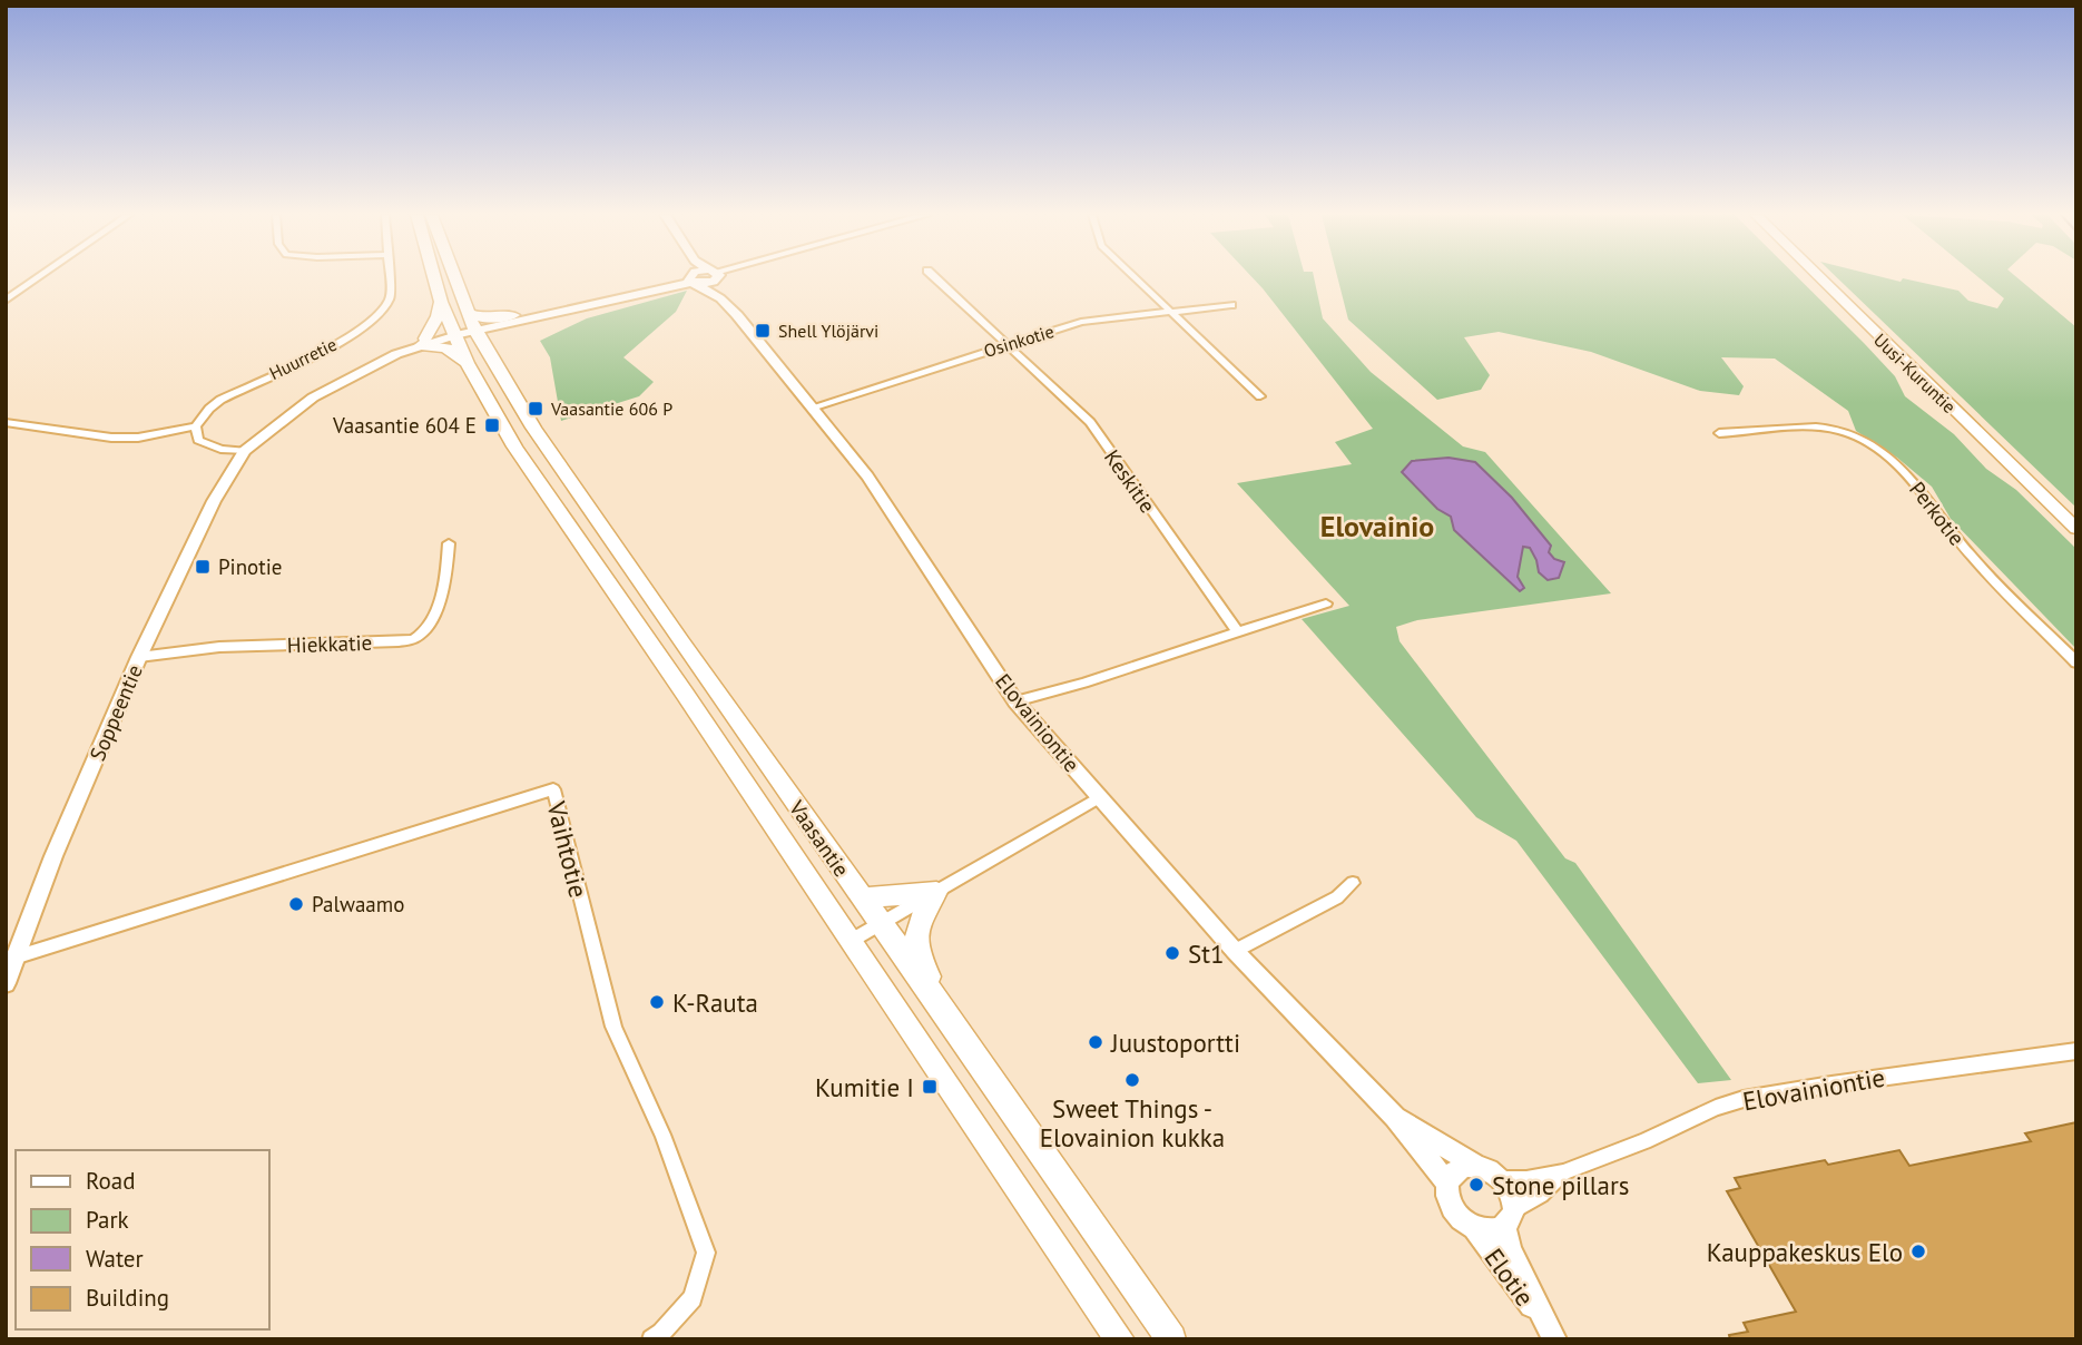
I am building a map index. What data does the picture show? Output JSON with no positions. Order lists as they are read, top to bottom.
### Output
{
  "streets": {
    "highway": ["Vaasantie"],
    "main road": [
      "Uusi-Kuruntie",
      "Soppeentie",
      "Elovainiontie",
      "Elotie"
    ],
    "street": [
      "Osinkotie",
      "Huurretie",
      "Keskitie",
      "Perkotie",
      "Hiekkatie",
      "Vaihtotie"
    ]
  },
  "crossings": [
    ["Osinkotie", "Keskitie"],
    ["Osinkotie", "Elovainiontie"],
    ["Hiekkatie", "Soppeentie"],
    ["Soppeentie", "Vaasantie"],
    ["Soppeentie", "Vaihtotie"],
    ["Elovainiontie", "Elotie"]
  ],
  "districts": ["Elovainio"],
  "places": {
    "transit": [
      "Shell Ylöjärvi",
      "Vaasantie 606 P",
      "Vaasantie 604 E",
      "Pinotie",
      "Kumitie I"
    ],
    "other": [
      "Palwaamo",
      "St1",
      "K-Rauta",
      "Juustoportti",
      "Sweet Things - Elovainion kukka",
      "Stone pillars",
      "Kauppakeskus Elo"
    ]
  },
  "legend": [
    "Road",
    "Park",
    "Water",
    "Building"
  ]
}
